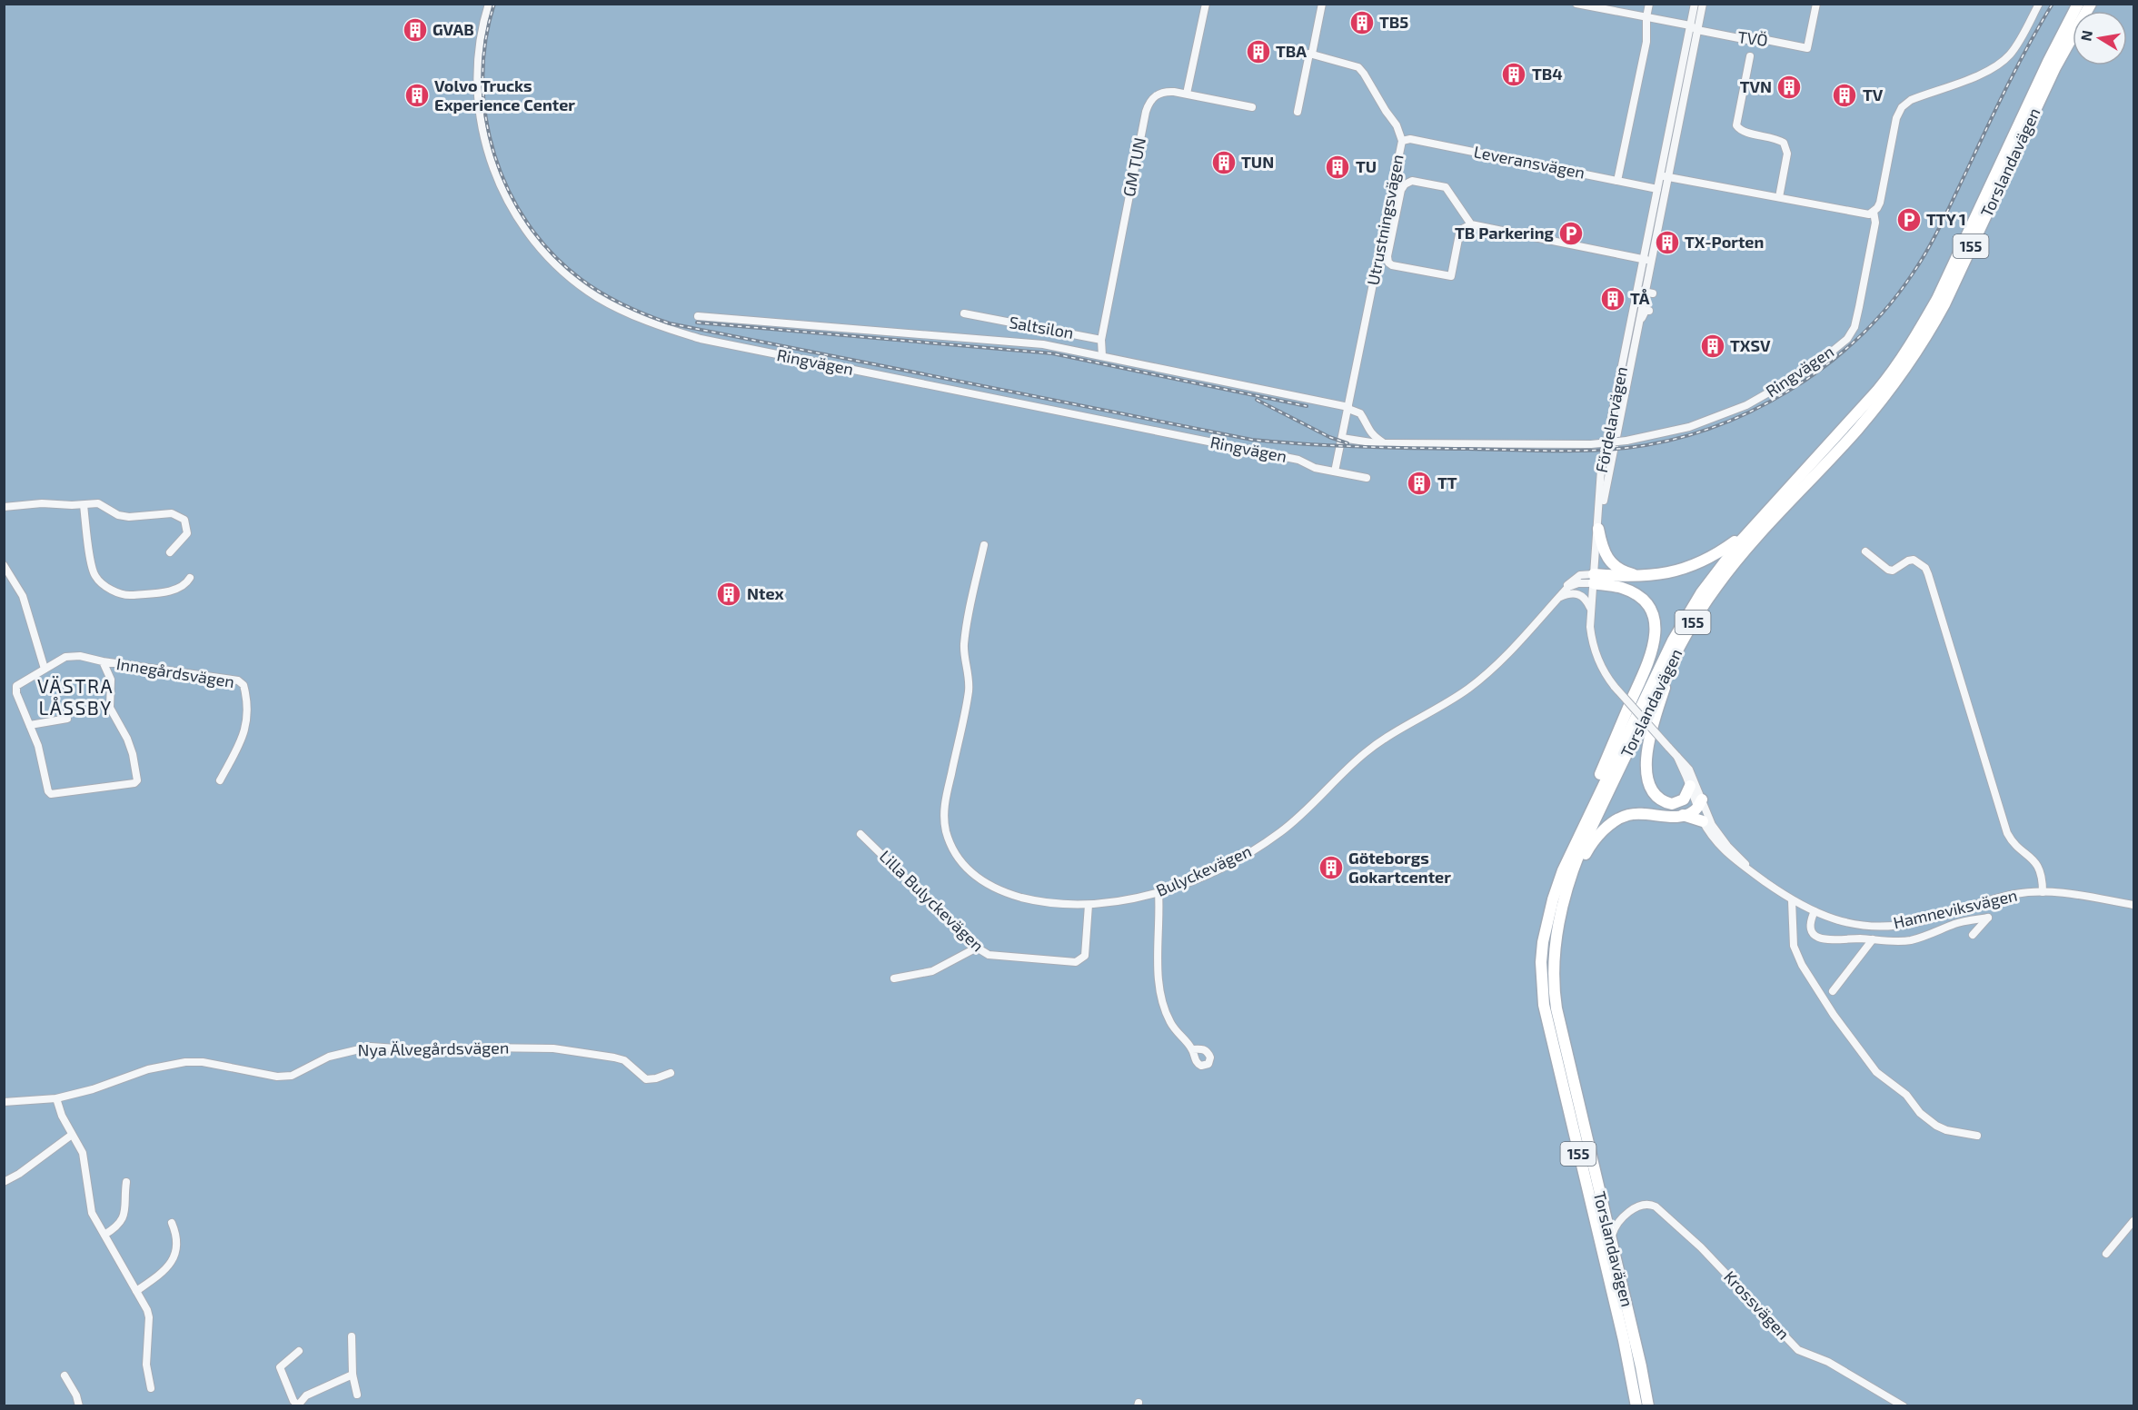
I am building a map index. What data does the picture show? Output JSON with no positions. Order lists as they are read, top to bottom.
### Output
{
  "streets": {
    "main road": ["Torslandavägen", "155"],
    "street": [
      "TVÖ",
      "Leveransvägen",
      "GM TUN",
      "Utrustningsvägen",
      "Saltsilon",
      "Ringvägen",
      "Fördelarvägen",
      "Innegårdsvägen",
      "Bulyckevägen",
      "Lilla Bulyckevägen",
      "Hamneviksvägen",
      "Nya Älvegårdsvägen",
      "Krossvägen"
    ]
  },
  "crossings": [
    ["Leveransvägen", "Utrustningsvägen"],
    ["Torslandavägen", "Krossvägen"],
    ["GM TUN", "Saltsilon"],
    ["Fördelarvägen", "Bulyckevägen"],
    ["Fördelarvägen", "Hamneviksvägen"],
    ["Bulyckevägen", "Lilla Bulyckevägen"],
    ["Bulyckevägen", "Hamneviksvägen"]
  ],
  "districts": ["VÄSTRA LÅSSBY"],
  "places": {
    "building": [
      "TB5",
      "GVAB",
      "TBA",
      "TB4",
      "TVN",
      "Volvo Trucks Experience Center",
      "TV",
      "TUN",
      "TU",
      "TX-Porten",
      "TÅ",
      "TXSV",
      "TT",
      "Ntex",
      "Göteborgs Gokartcenter"
    ],
    "parking": ["TTY 1", "TB Parkering"]
  },
  "north": "left"
}
